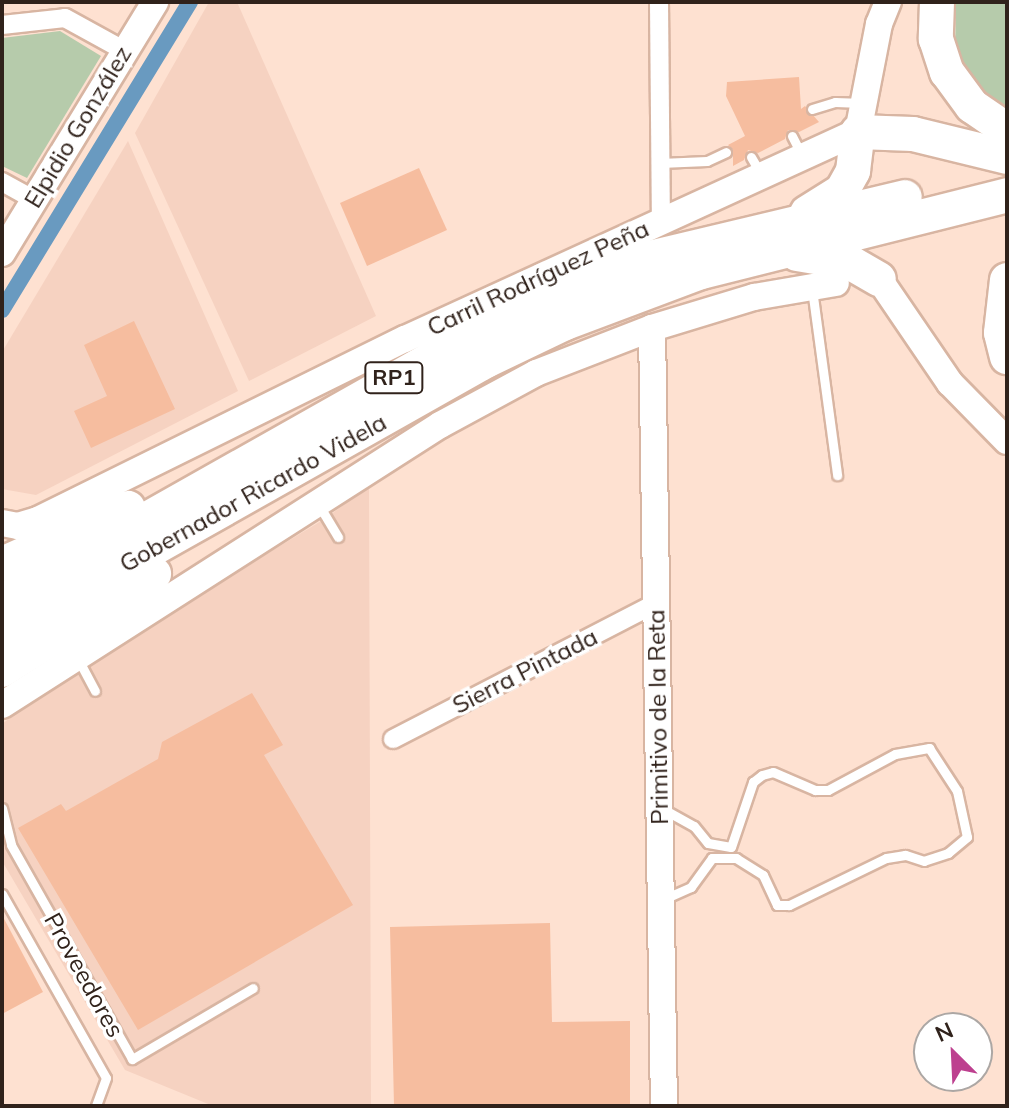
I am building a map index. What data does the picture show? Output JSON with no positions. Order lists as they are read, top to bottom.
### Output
{
  "streets": {
    "highway": ["RP1", "Gobernador Ricardo Videla"],
    "street": [
      "Elpidio González",
      "Carril Rodríguez Peña",
      "Sierra Pintada",
      "Primitivo de la Reta"
    ],
    "lane": ["Proveedores"]
  },
  "crossings": [
    ["Sierra Pintada", "Primitivo de la Reta"]
  ],
  "north": "top left"
}
